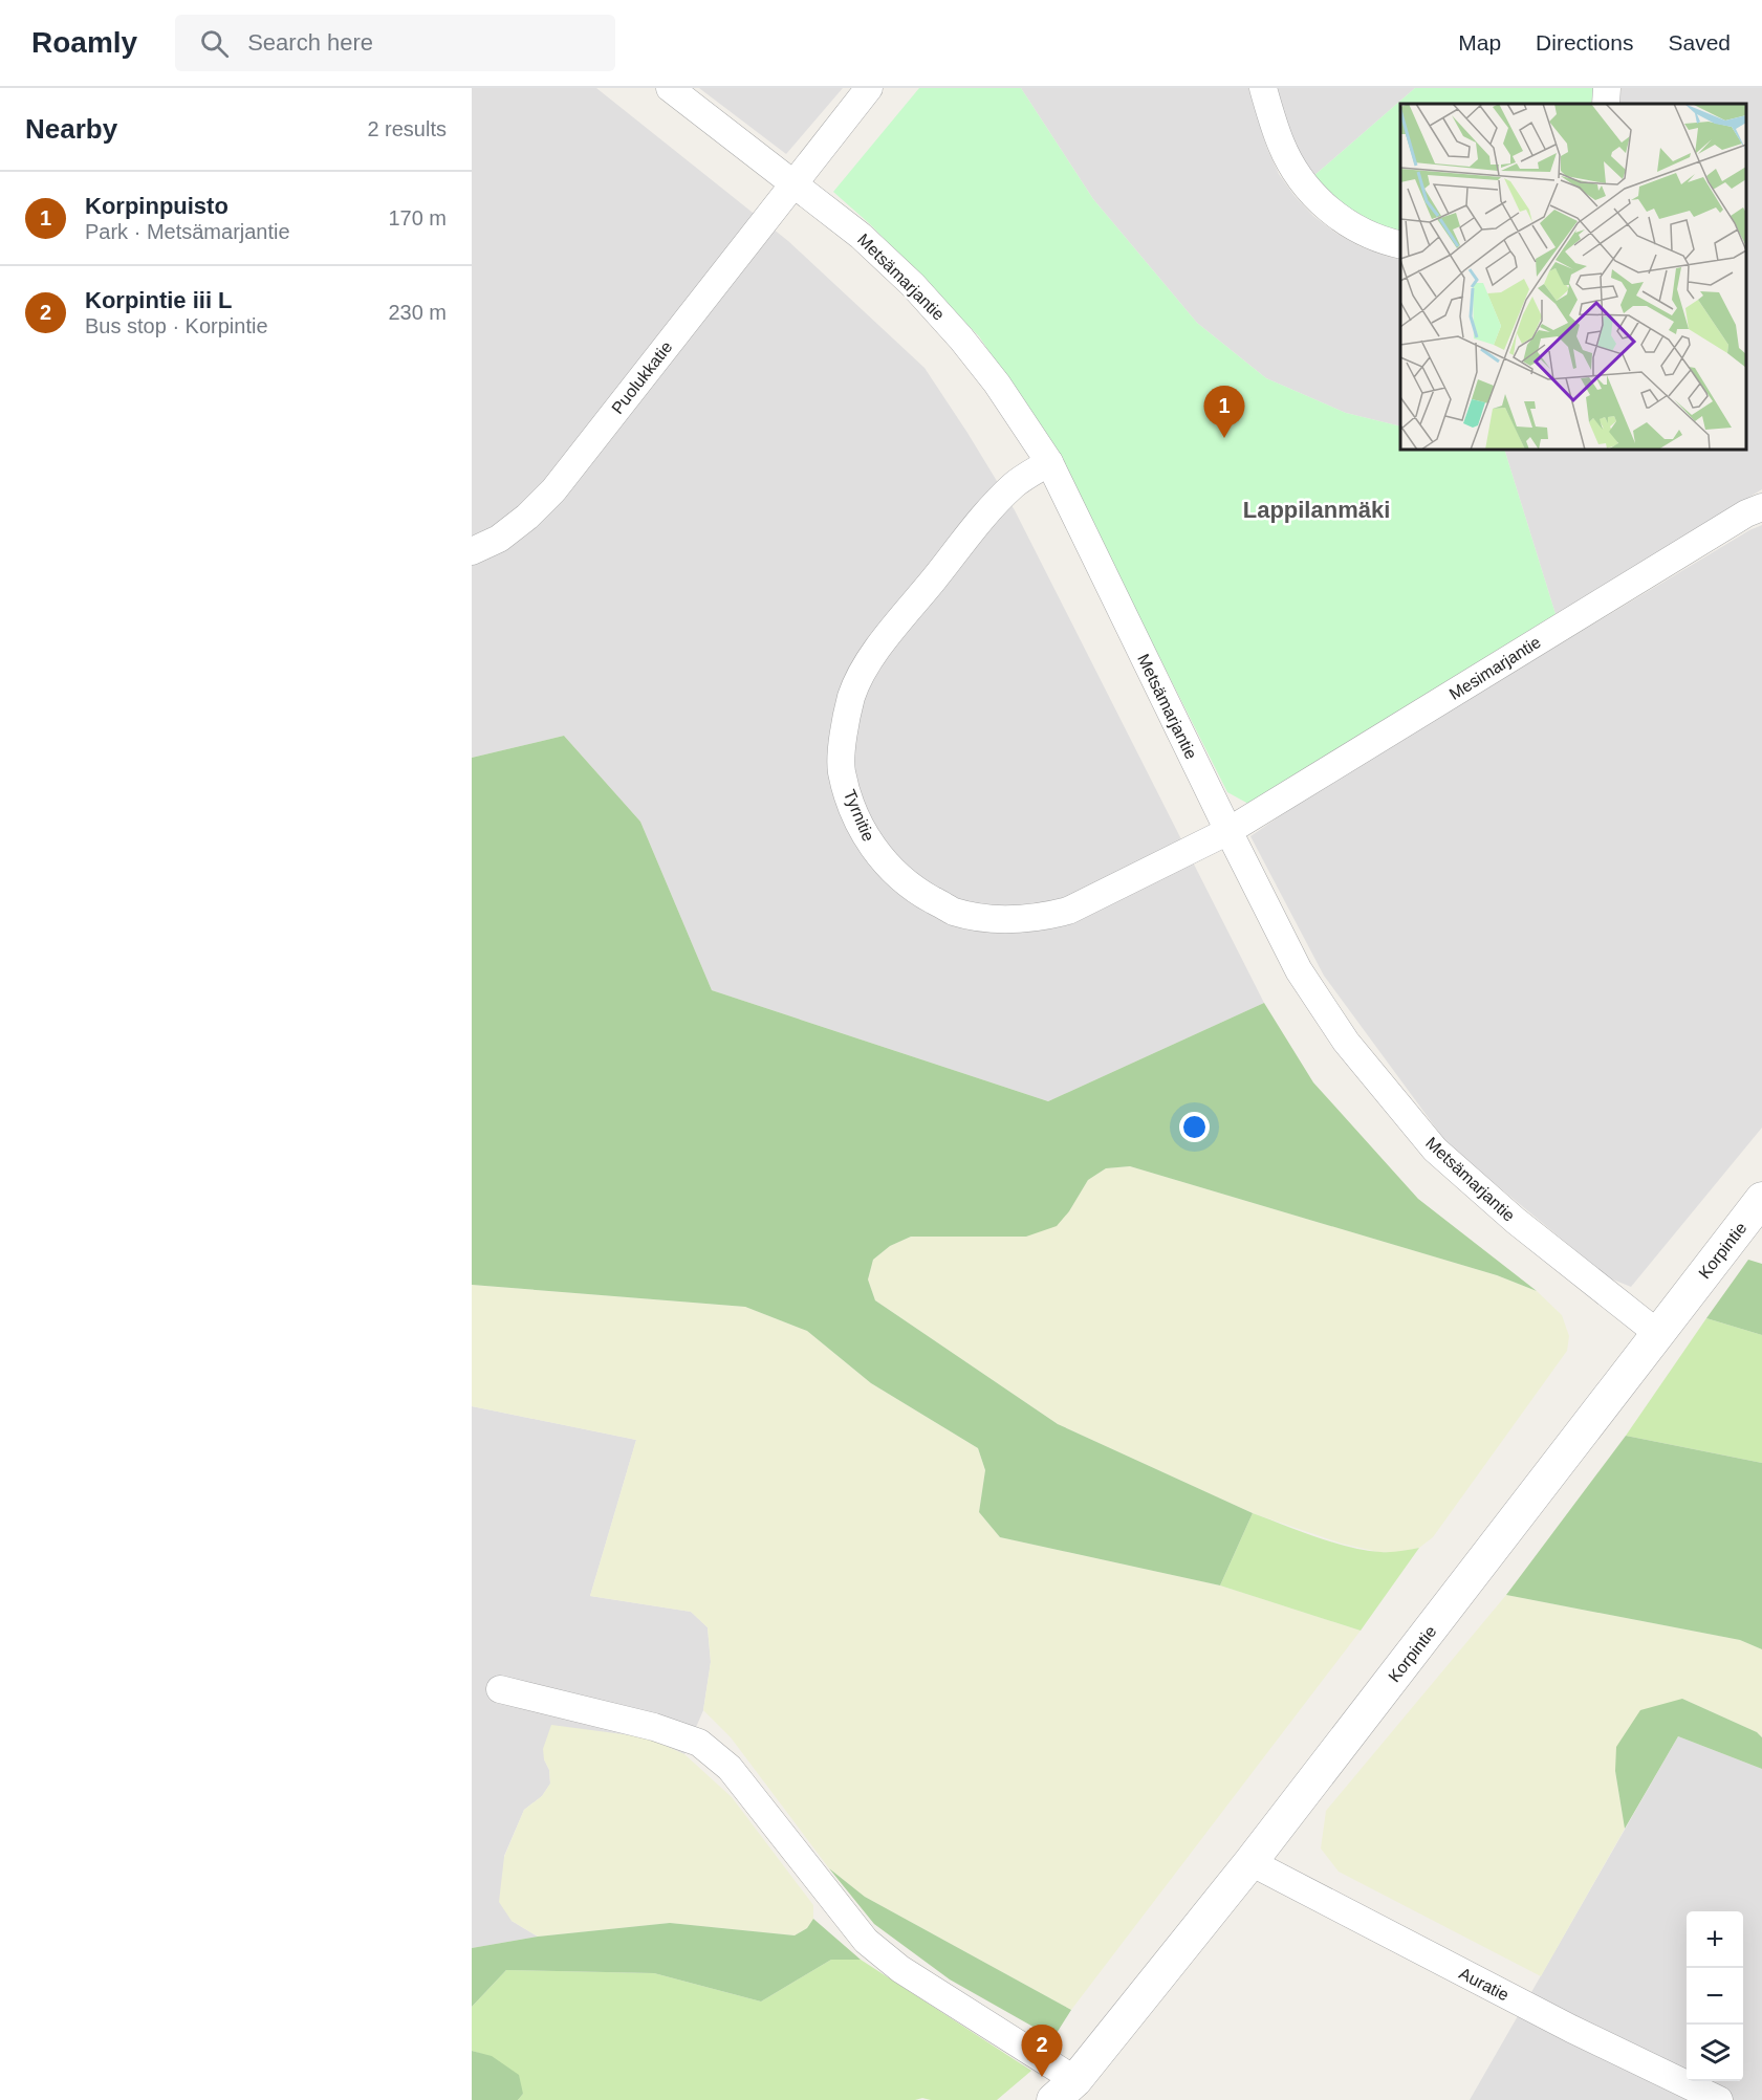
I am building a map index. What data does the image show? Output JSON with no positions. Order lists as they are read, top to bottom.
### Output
{
  "streets": {
    "street": [
      "Metsämarjantie",
      "Puolukkatie",
      "Mesimarjantie",
      "Tyrnitie",
      "Korpintie",
      "Auratie"
    ]
  },
  "crossings": [
    ["Metsämarjantie", "Puolukkatie"],
    ["Metsämarjantie", "Mesimarjantie"],
    ["Metsämarjantie", "Tyrnitie"],
    ["Metsämarjantie", "Korpintie"],
    ["Mesimarjantie", "Tyrnitie"],
    ["Korpintie", "Auratie"]
  ],
  "districts": ["Lappilanmäki"],
  "page": {
    "header": "Roamly",
    "search": "Search here",
    "nav": ["Map", "Directions", "Saved"],
    "heading": ["Nearby", "2 results"],
    "list": [
      {
        "mark": "1",
        "name": "Korpinpuisto",
        "note": "Park · Metsämarjantie",
        "value": "170 m"
      },
      {
        "mark": "2",
        "name": "Korpintie iii L",
        "note": "Bus stop · Korpintie",
        "value": "230 m"
      }
    ],
    "pins": ["1", "2"],
    "map_buttons": ["+", "−"]
  }
}
